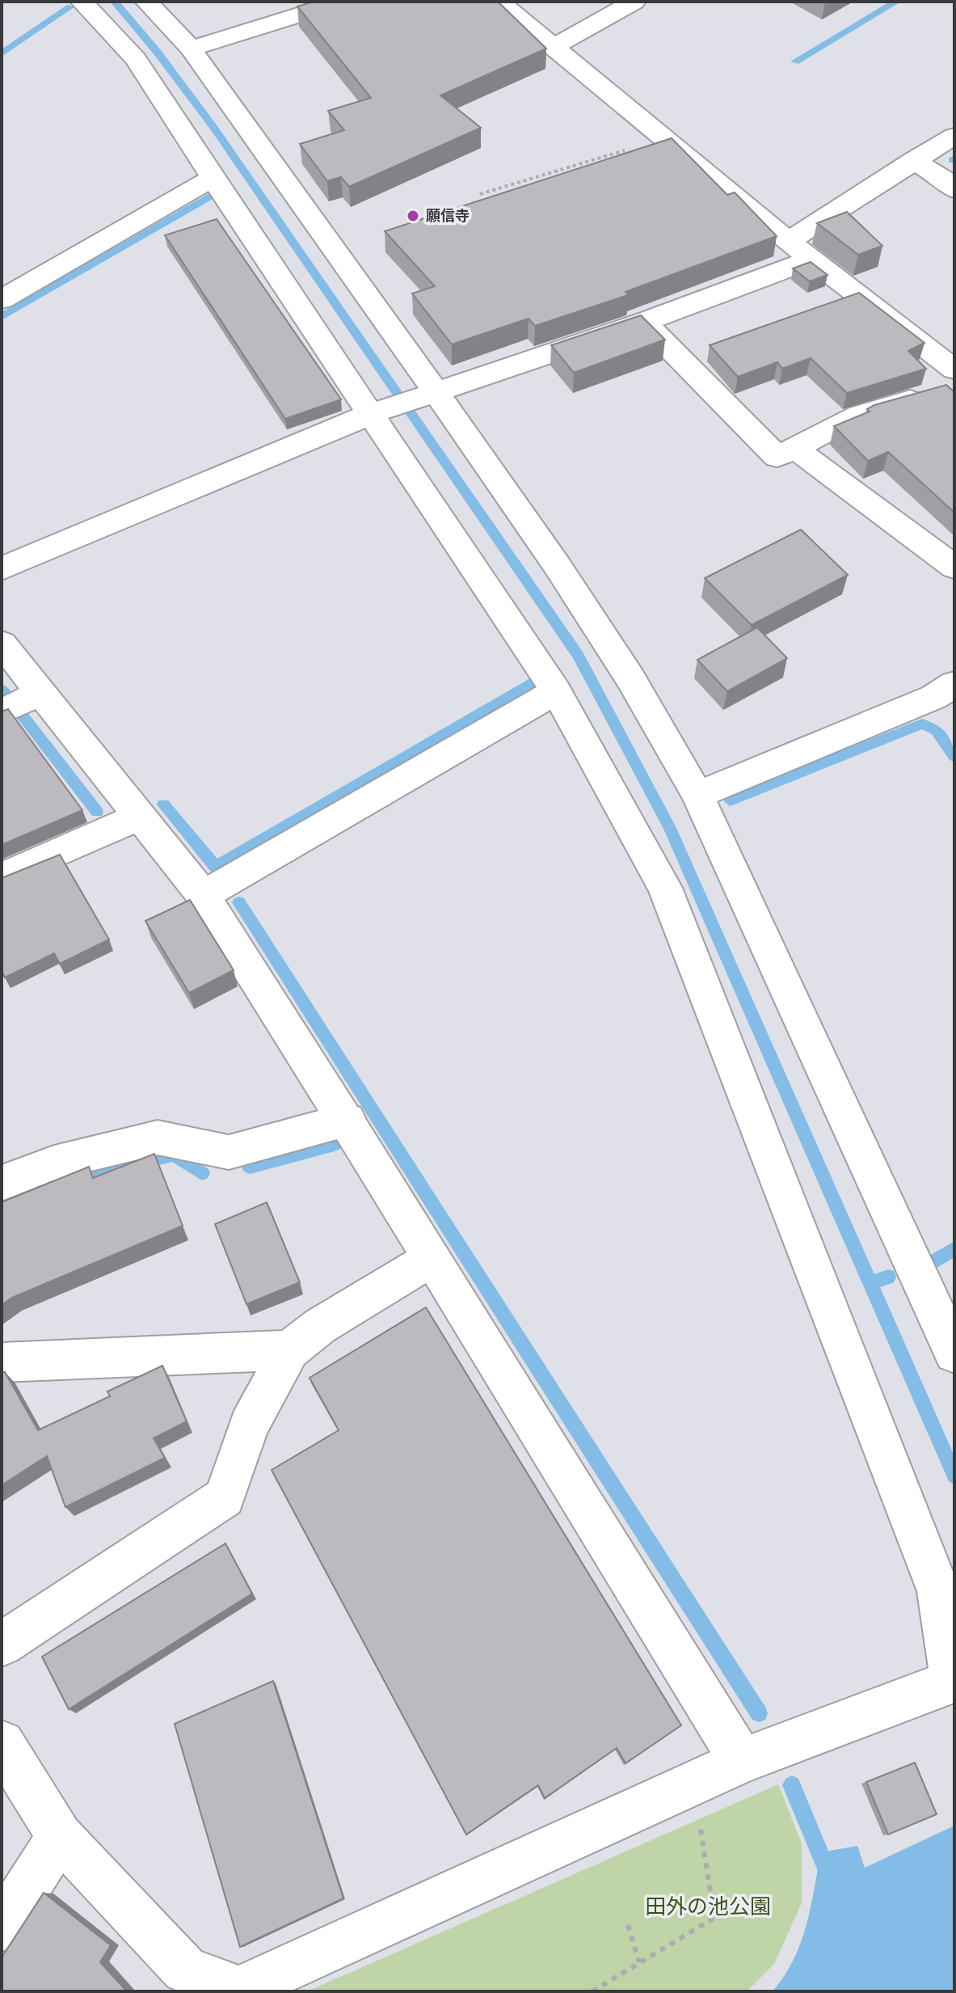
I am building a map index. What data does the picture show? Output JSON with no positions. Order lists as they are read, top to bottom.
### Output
{
  "parks": ["田外の池公園"],
  "places": ["願信寺"]
}
